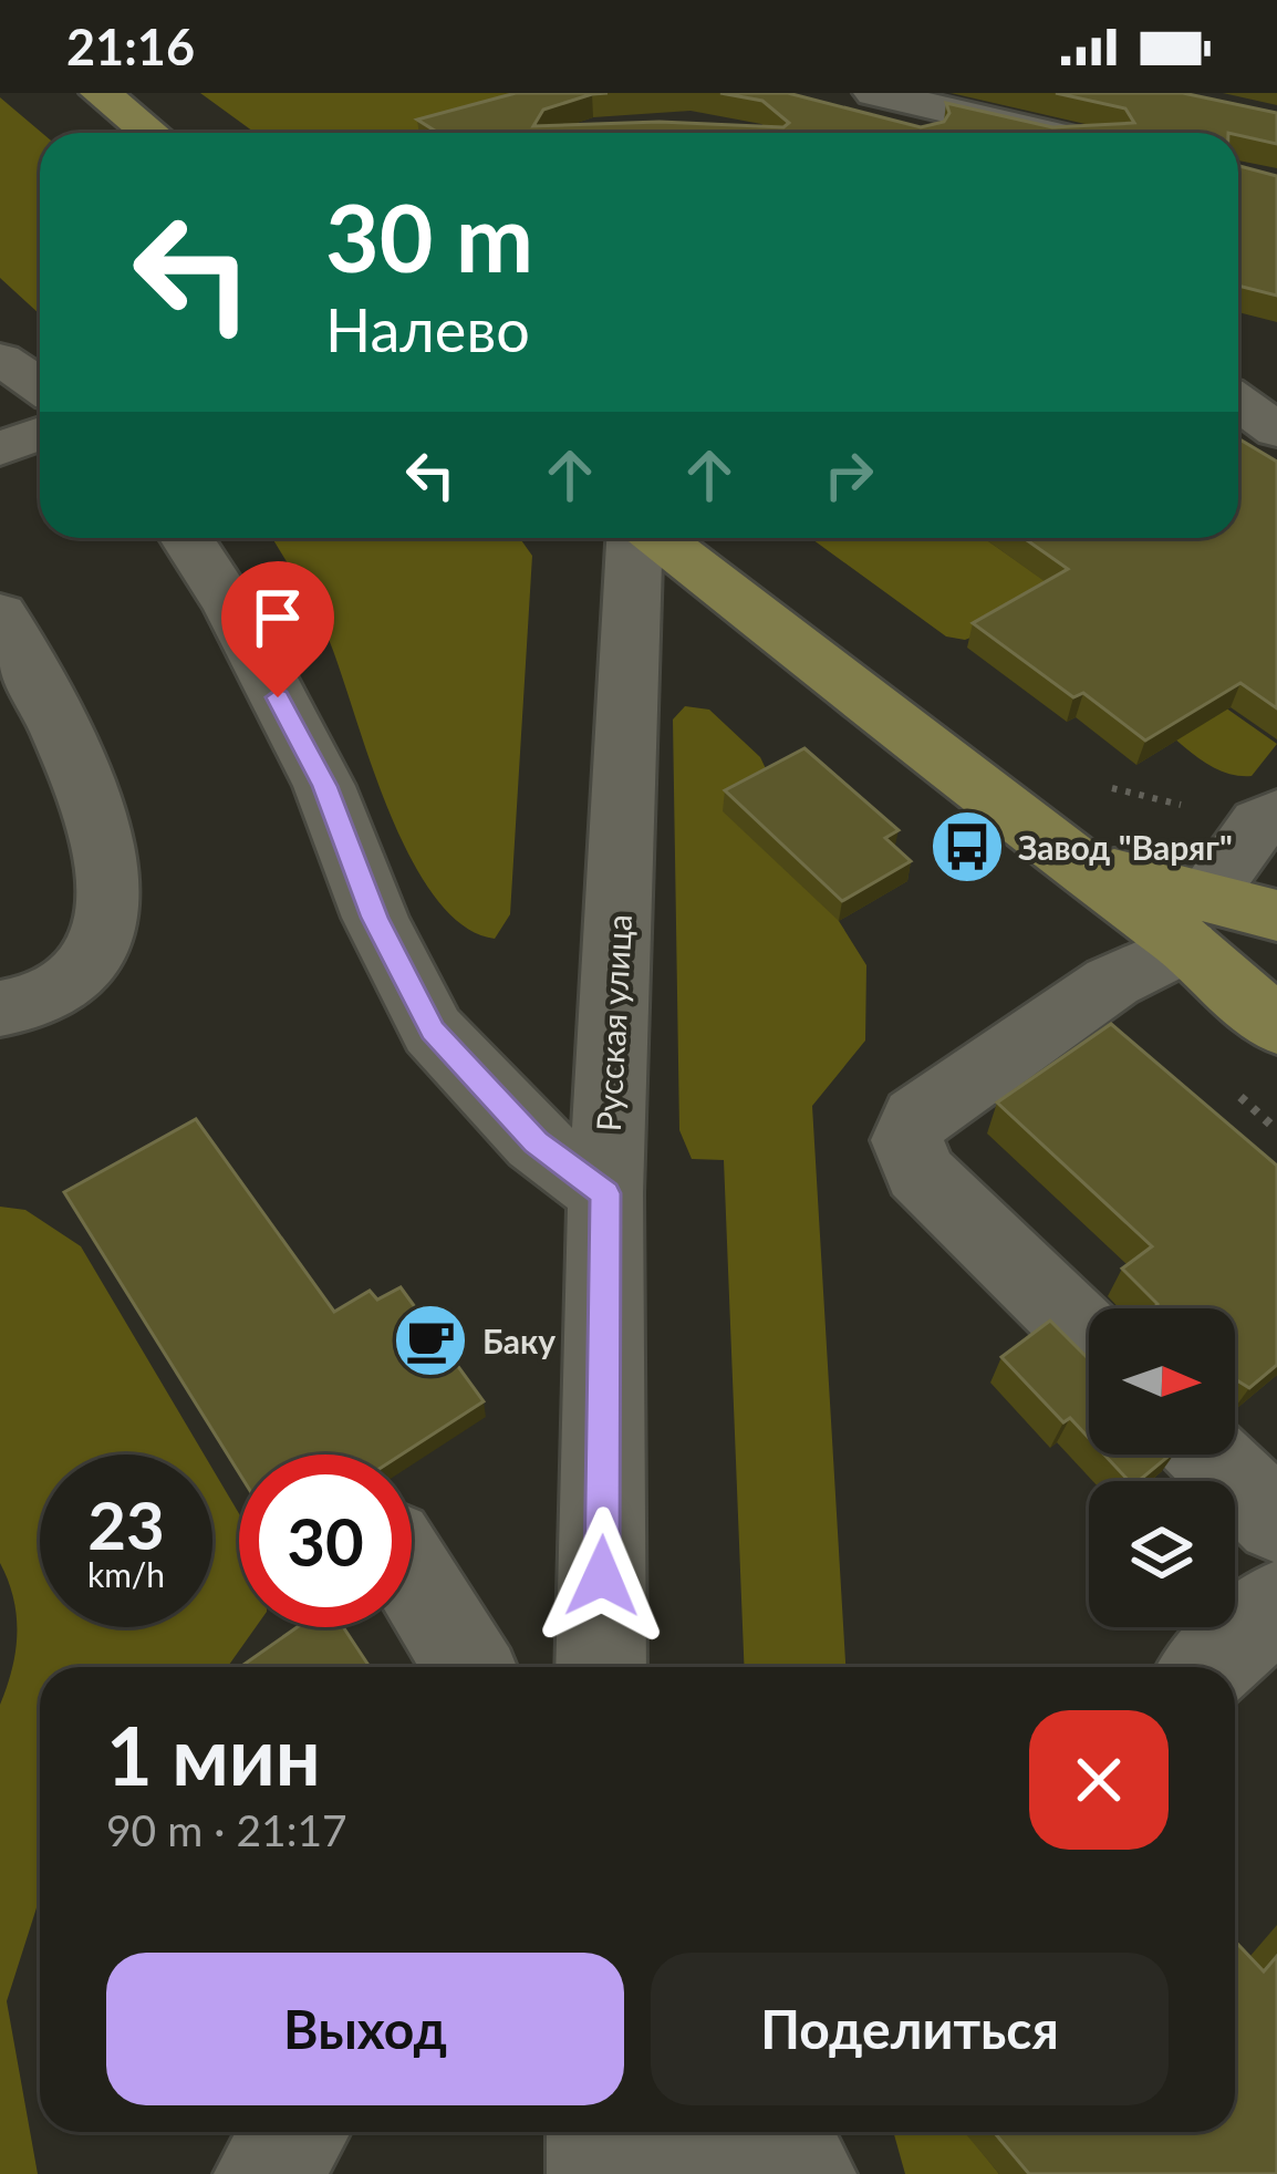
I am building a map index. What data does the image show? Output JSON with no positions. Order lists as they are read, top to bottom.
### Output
{
  "streets": {
    "main road": ["Русская улица"]
  },
  "places": {
    "bus stop": ["Завод \"Варяг\""],
    "cafe": ["Баку"]
  },
  "north": "right",
  "page": {
    "status": "21:16",
    "turn": ["30 m", "Налево"],
    "speed": "23 km/h",
    "limit": "30",
    "heading": ["1 мин", "90 m · 21:17"],
    "buttons": ["Выход", "Поделиться"]
  }
}
